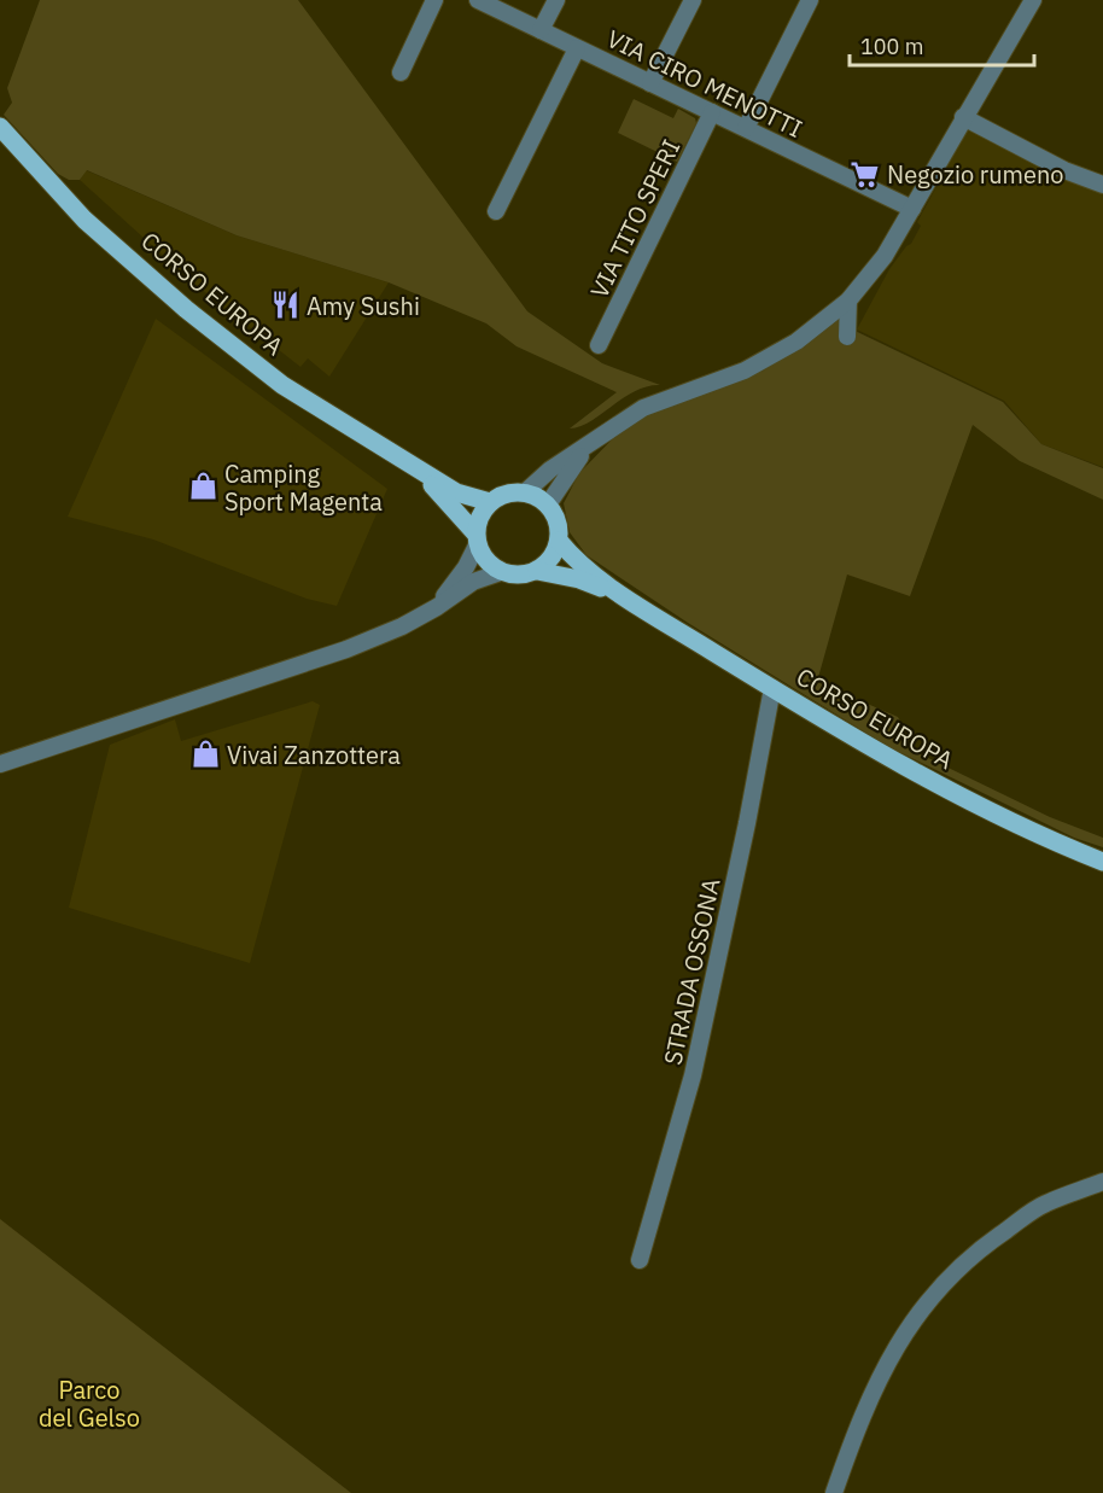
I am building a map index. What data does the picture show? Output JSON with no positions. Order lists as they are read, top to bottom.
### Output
{
  "streets": {
    "main road": ["CORSO EUROPA"],
    "street": ["VIA CIRO MENOTTI", "VIA TITO SPERI", "STRADA OSSONA"]
  },
  "crossings": [
    ["VIA CIRO MENOTTI", "VIA TITO SPERI"],
    ["CORSO EUROPA", "STRADA OSSONA"]
  ],
  "parks": ["Parco del Gelso"],
  "places": {
    "supermarket": ["Negozio rumeno"],
    "restaurant": ["Amy Sushi"],
    "shop": ["Camping Sport Magenta", "Vivai Zanzottera"]
  },
  "scale_bar": "100 m"
}
